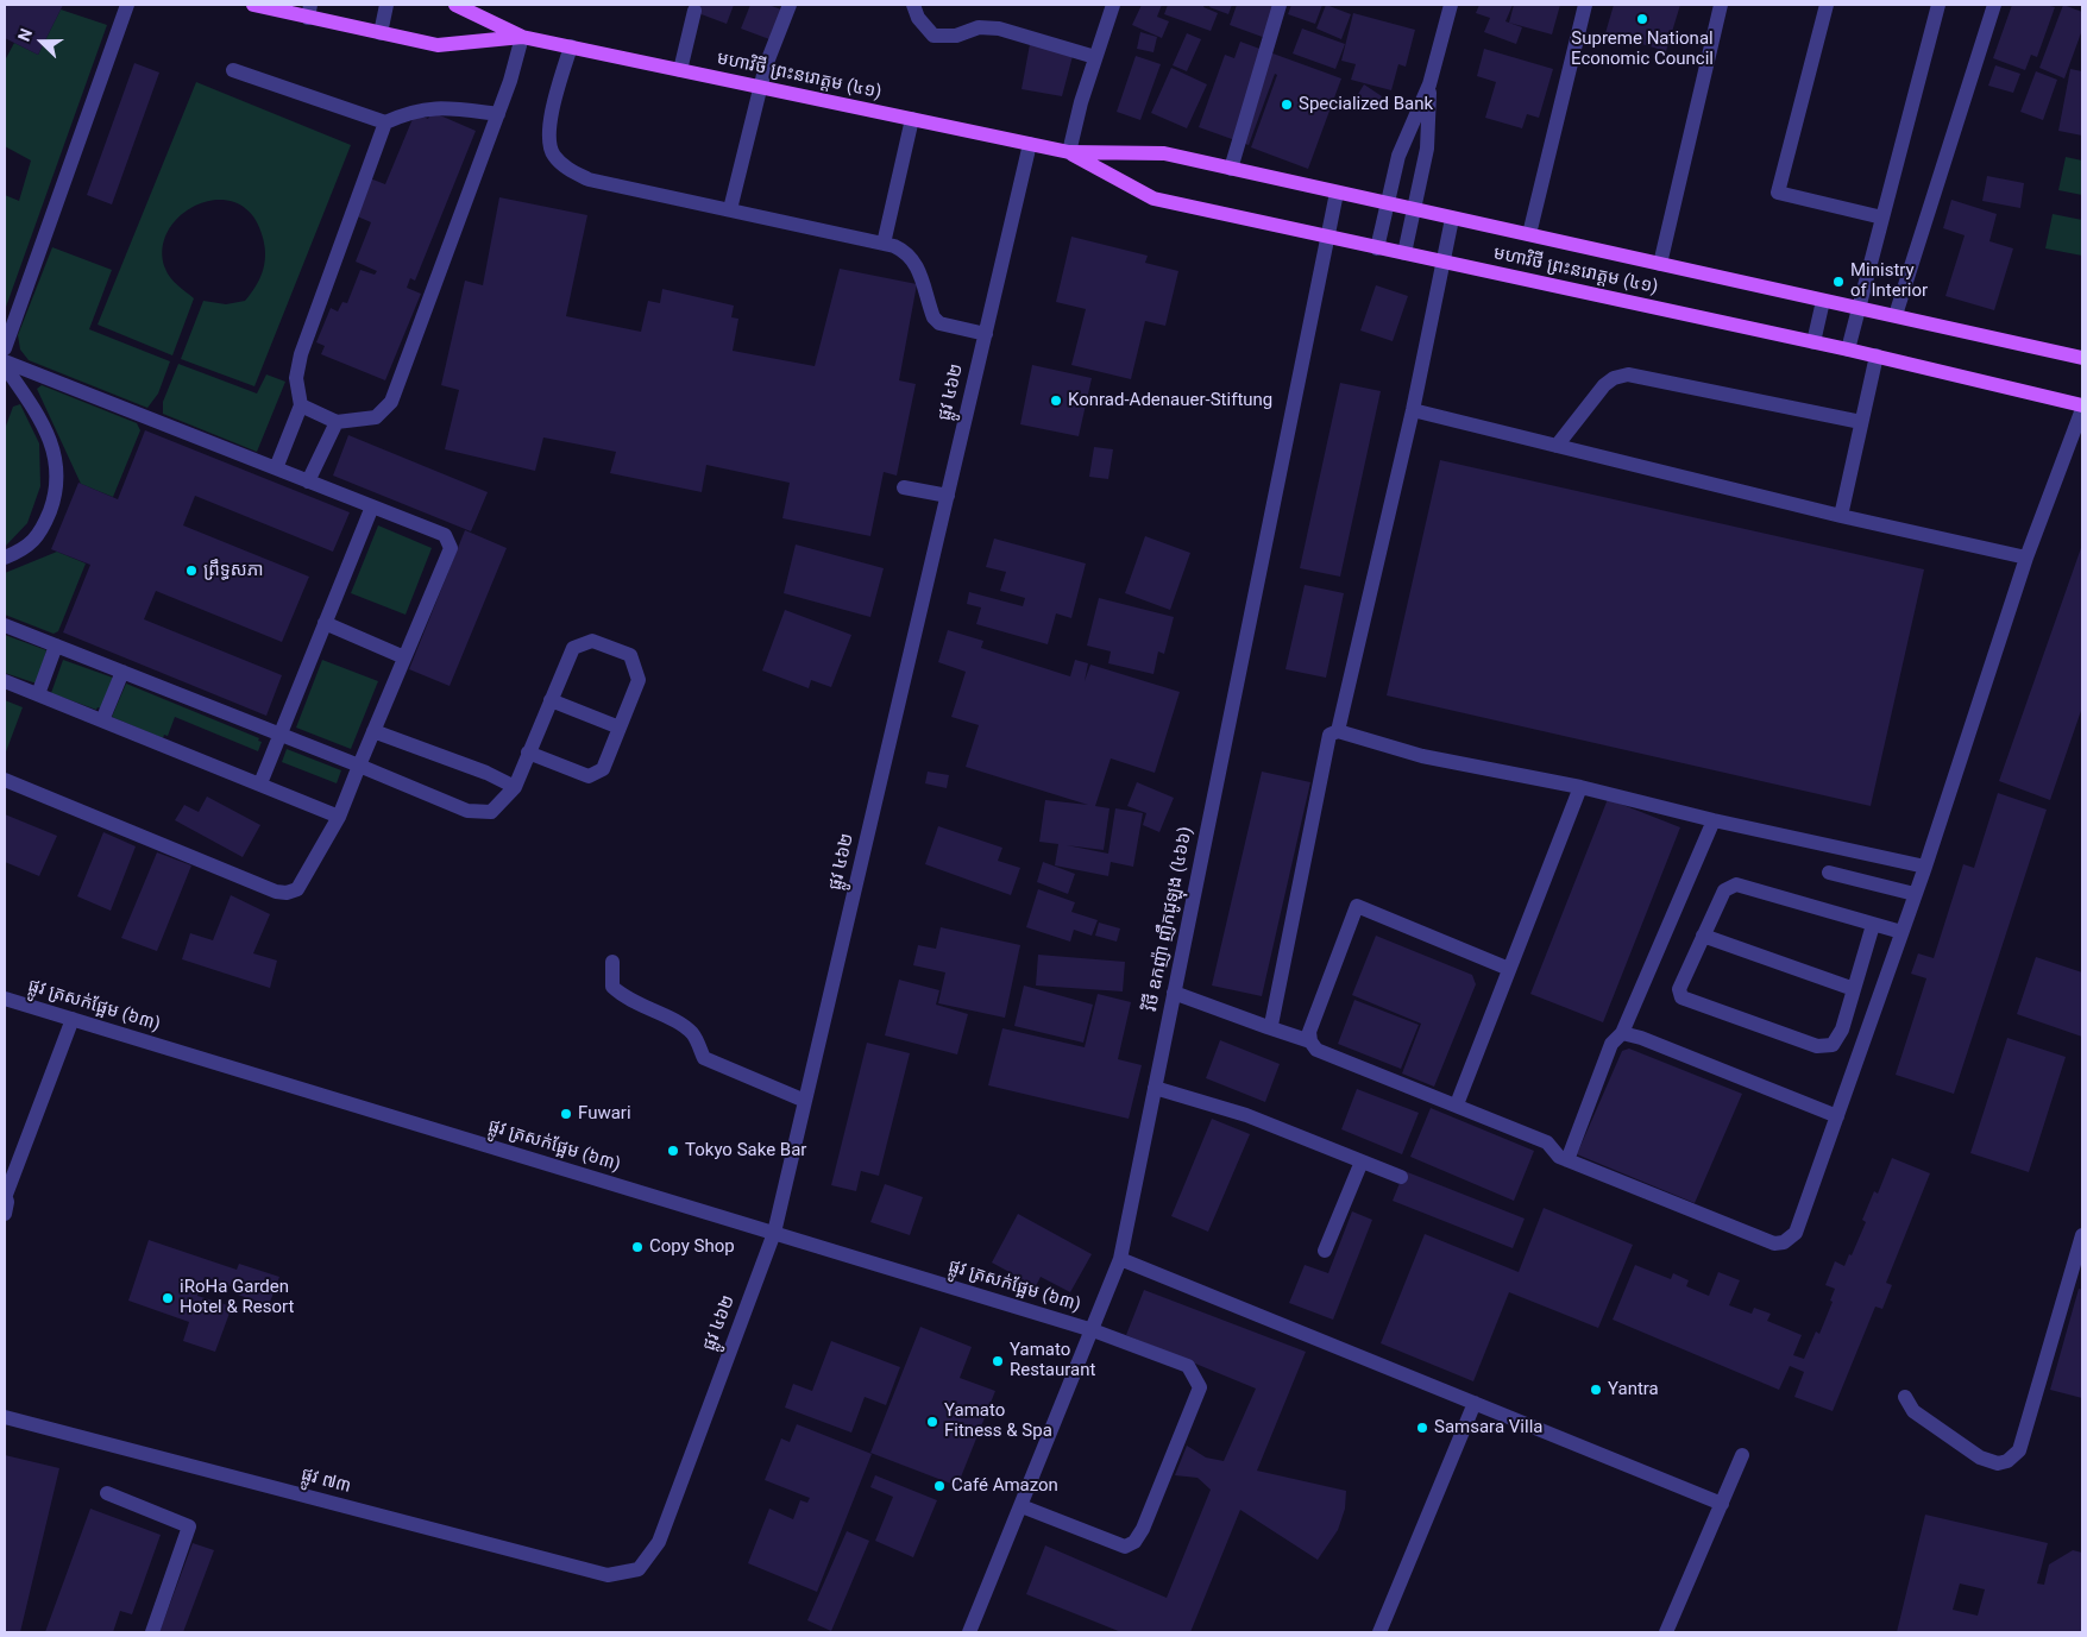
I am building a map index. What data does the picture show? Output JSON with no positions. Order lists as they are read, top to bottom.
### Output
{
  "streets": {
    "main road": ["មហាវិថី ព្រះនរោត្តម (៤១)"],
    "street": [
      "ផ្លូវ ៤៦២",
      "វិថី ឧកញ៉ា ញឹកជូឡុង (៤៦៦)",
      "ផ្លូវ ត្រសក់ផ្អែម (៦៣)",
      "ផ្លូវ ៧៣"
    ]
  },
  "crossings": [
    ["មហាវិថី ព្រះនរោត្តម (៤១)", "ផ្លូវ ៤៦២"],
    ["មហាវិថី ព្រះនរោត្តម (៤១)", "វិថី ឧកញ៉ា ញឹកជូឡុង (៤៦៦)"],
    ["ផ្លូវ ៤៦២", "ផ្លូវ ត្រសក់ផ្អែម (៦៣)"],
    ["ផ្លូវ ៤៦២", "ផ្លូវ ៧៣"],
    ["វិថី ឧកញ៉ា ញឹកជូឡុង (៤៦៦)", "ផ្លូវ ត្រសក់ផ្អែម (៦៣)"]
  ],
  "places": [
    "Supreme National Economic Council",
    "Specialized Bank",
    "Ministry of Interior",
    "Konrad-Adenauer-Stiftung",
    "ព្រឹទ្ធសភា",
    "Fuwari",
    "Tokyo Sake Bar",
    "Copy Shop",
    "iRoHa Garden Hotel & Resort",
    "Yamato Restaurant",
    "Yantra",
    "Yamato Fitness & Spa",
    "Samsara Villa",
    "Café Amazon"
  ],
  "north": "left"
}
